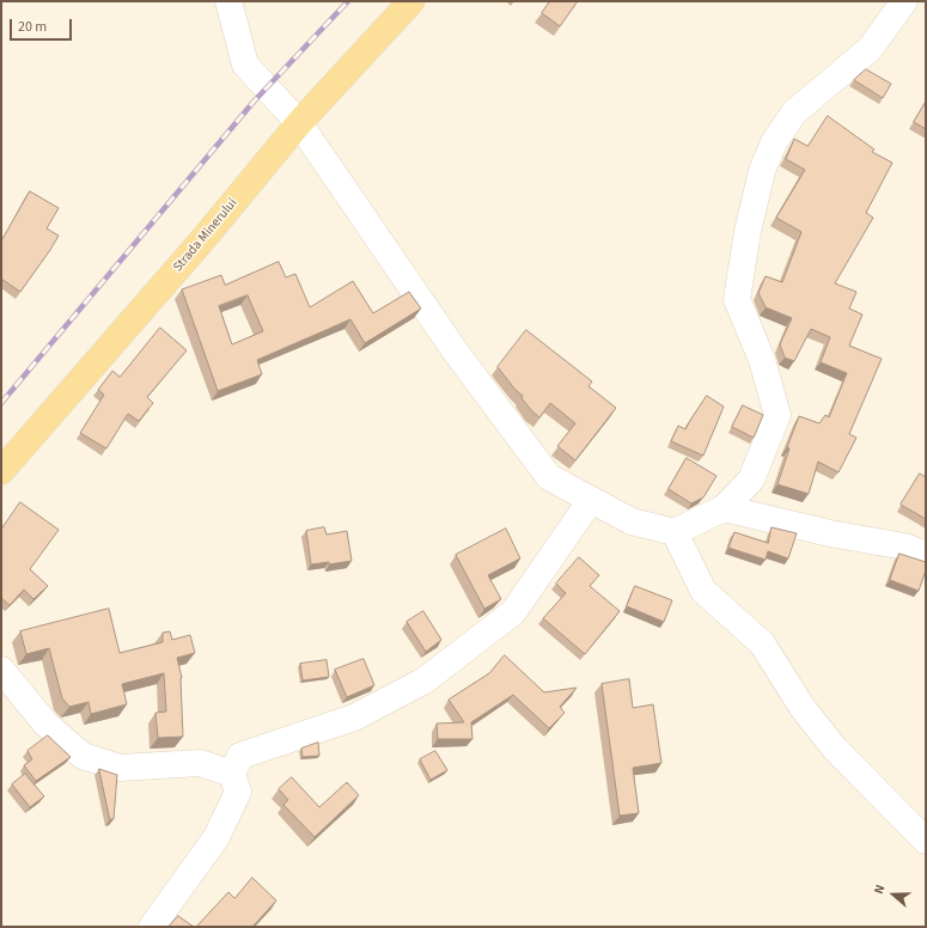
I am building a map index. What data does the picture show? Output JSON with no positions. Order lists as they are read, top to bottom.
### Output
{
  "streets": {
    "main road": ["Strada Minerului"]
  },
  "scale_bar": "20 m",
  "north": "left"
}
